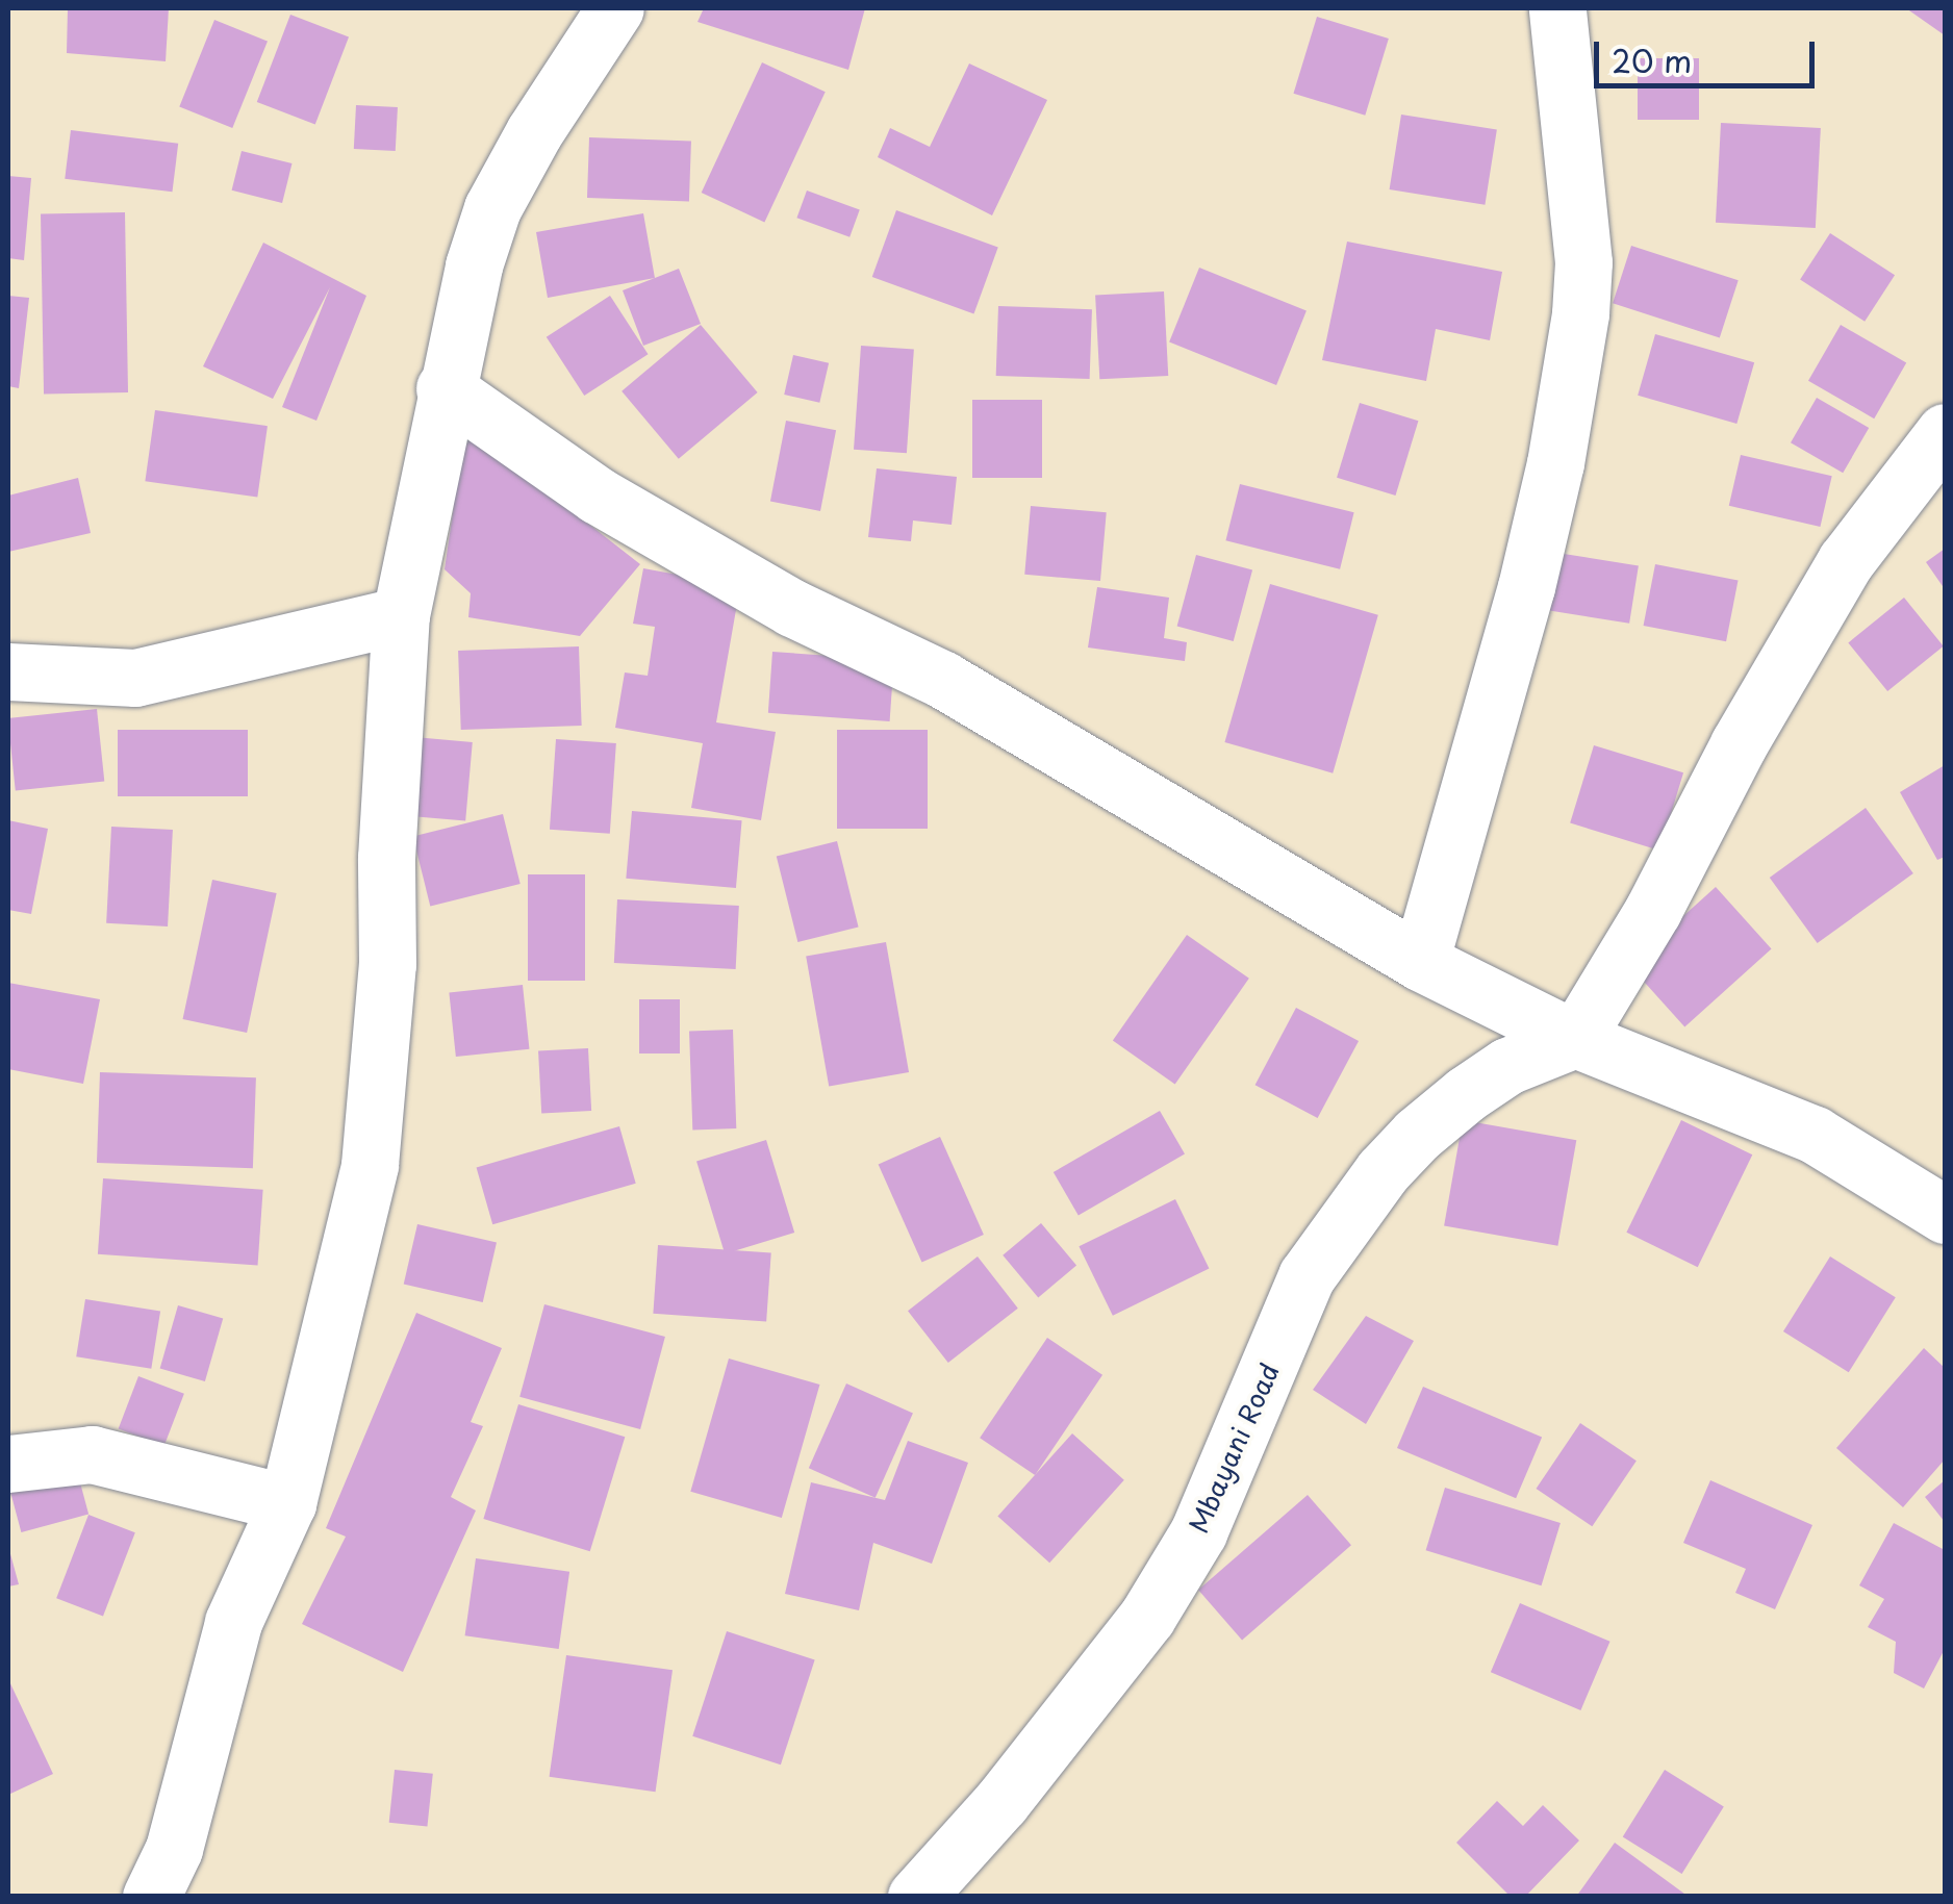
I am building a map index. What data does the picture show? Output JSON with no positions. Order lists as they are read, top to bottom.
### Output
{
  "streets": {
    "street": ["Mbayani Road"]
  },
  "scale_bar": "20 m"
}
